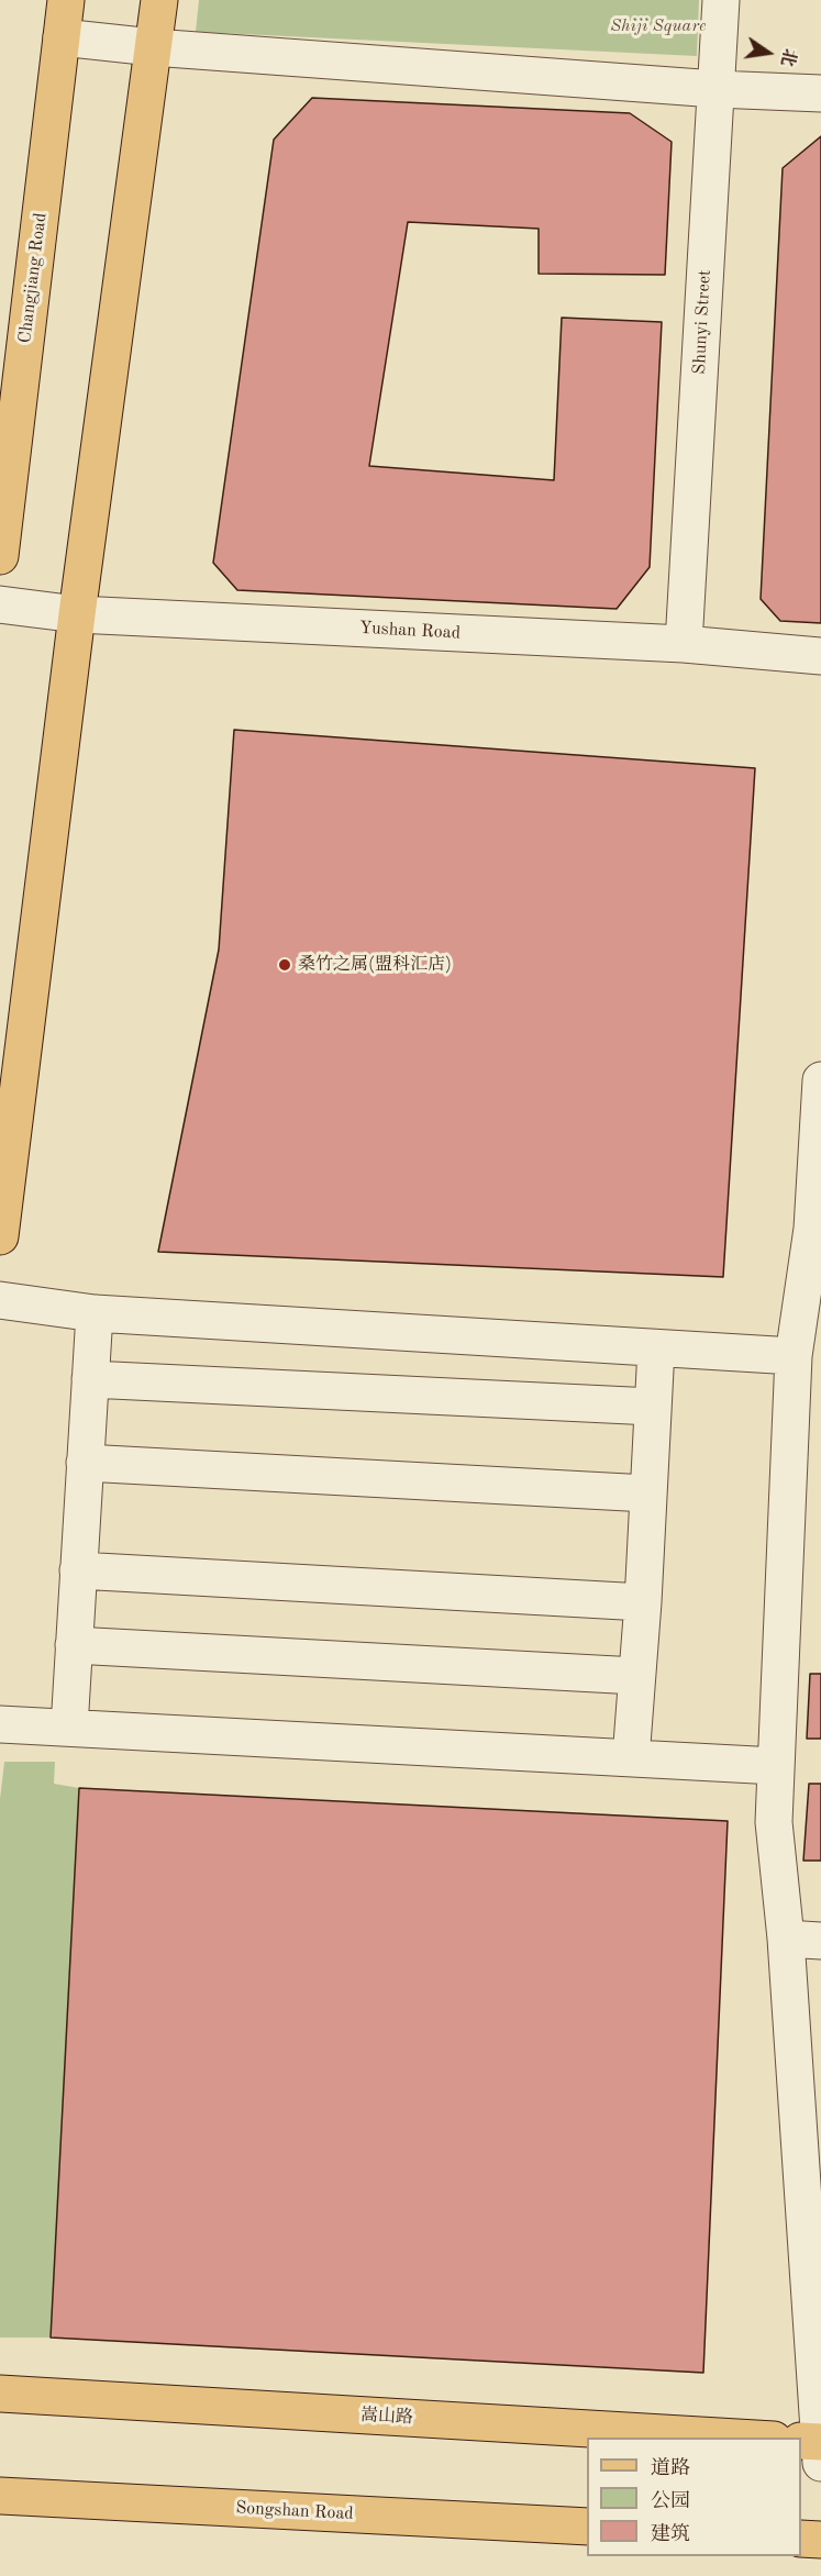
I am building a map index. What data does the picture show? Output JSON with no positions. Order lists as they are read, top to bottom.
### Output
{
  "streets": {
    "main road": ["Changjiang Road", "嵩山路", "Songshan Road"],
    "street": ["Shunyi Street", "Yushan Road"]
  },
  "crossings": [
    ["Shunyi Street", "Yushan Road"]
  ],
  "parks": ["Shiji Square"],
  "places": ["桑竹之属(盟科汇店)"],
  "legend": ["道路", "公园", "建筑"],
  "north": "right"
}
